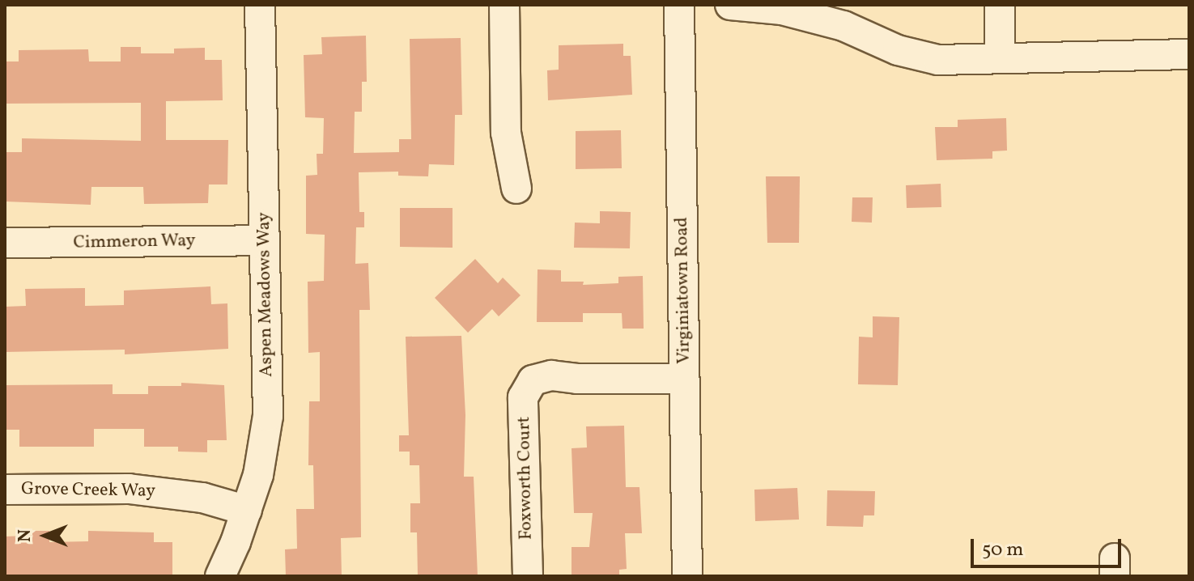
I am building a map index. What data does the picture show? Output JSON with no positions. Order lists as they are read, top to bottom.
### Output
{
  "streets": {
    "street": [
      "Cimmeron Way",
      "Virginiatown Road",
      "Aspen Meadows Way",
      "Foxworth Court",
      "Grove Creek Way"
    ]
  },
  "crossings": [
    ["Cimmeron Way", "Aspen Meadows Way"],
    ["Virginiatown Road", "Foxworth Court"],
    ["Aspen Meadows Way", "Grove Creek Way"]
  ],
  "scale_bar": "50 m",
  "north": "left"
}
